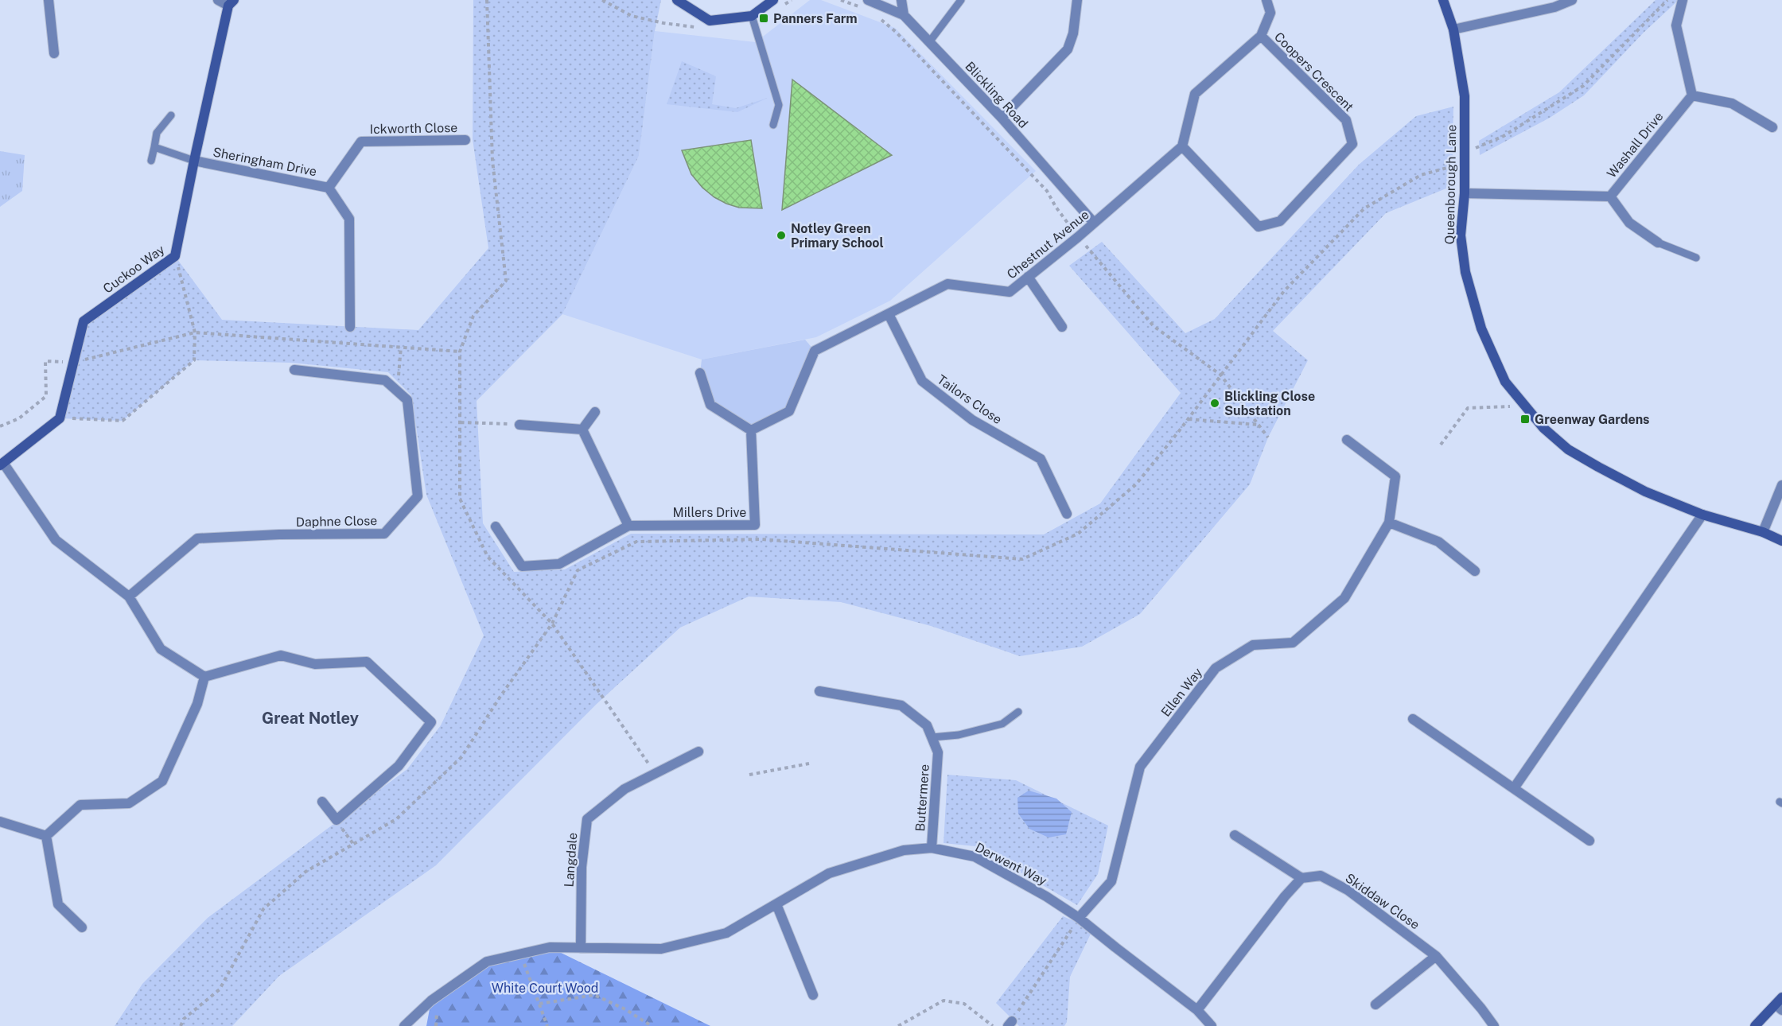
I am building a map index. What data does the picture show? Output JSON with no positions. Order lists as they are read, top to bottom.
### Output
{
  "streets": {
    "street": [
      "Coopers Crescent",
      "Blickling Road",
      "Ickworth Close",
      "Washall Drive",
      "Sheringham Drive",
      "Queenborough Lane",
      "Chestnut Avenue",
      "Cuckoo Way",
      "Tailors Close",
      "Millers Drive",
      "Daphne Close",
      "Ellen Way",
      "Buttermere",
      "Langdale",
      "Derwent Way",
      "Skiddaw Close"
    ]
  },
  "crossings": [
    ["Coopers Crescent", "Chestnut Avenue"],
    ["Blickling Road", "Chestnut Avenue"],
    ["Ickworth Close", "Sheringham Drive"],
    ["Washall Drive", "Queenborough Lane"],
    ["Sheringham Drive", "Cuckoo Way"],
    ["Chestnut Avenue", "Tailors Close"],
    ["Chestnut Avenue", "Millers Drive"],
    ["Ellen Way", "Derwent Way"],
    ["Buttermere", "Derwent Way"],
    ["Langdale", "Derwent Way"]
  ],
  "districts": ["Great Notley"],
  "parks": ["White Court Wood"],
  "places": {
    "transit": ["Panners Farm", "Greenway Gardens"],
    "other": ["Notley Green Primary School", "Blickling Close Substation"]
  }
}
